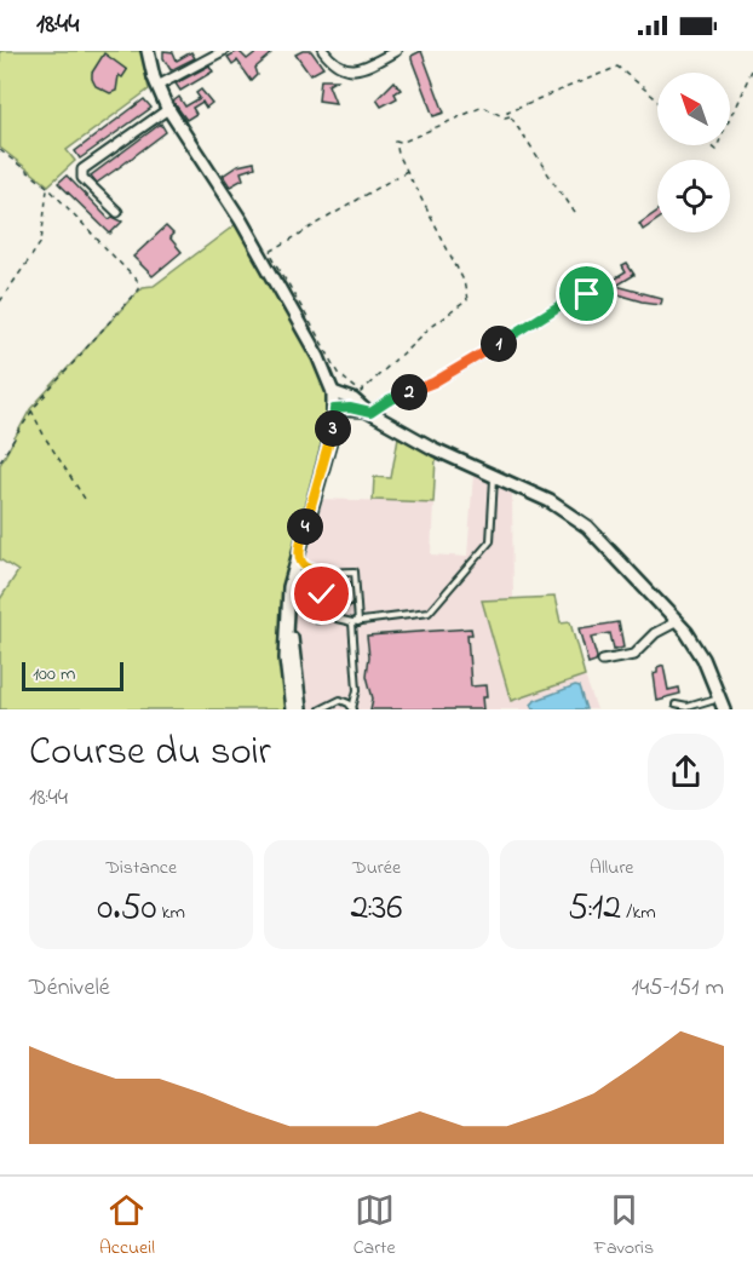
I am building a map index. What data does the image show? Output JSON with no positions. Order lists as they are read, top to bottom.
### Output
{
  "scale_bar": "100 m",
  "north": "top left",
  "page": {
    "status": "18:44",
    "pins": [
      "1",
      "2",
      "3",
      "4"
    ],
    "scale": "100 m",
    "heading": ["Course du soir", "18:44"],
    "stats": [
      ["Distance", "0.50 km"],
      ["Durée", "2:36"],
      ["Allure", "5:12 /km"]
    ],
    "chart": ["Dénivelé", "145–151 m"],
    "tabs": ["Accueil", "Carte", "Favoris"]
  }
}
